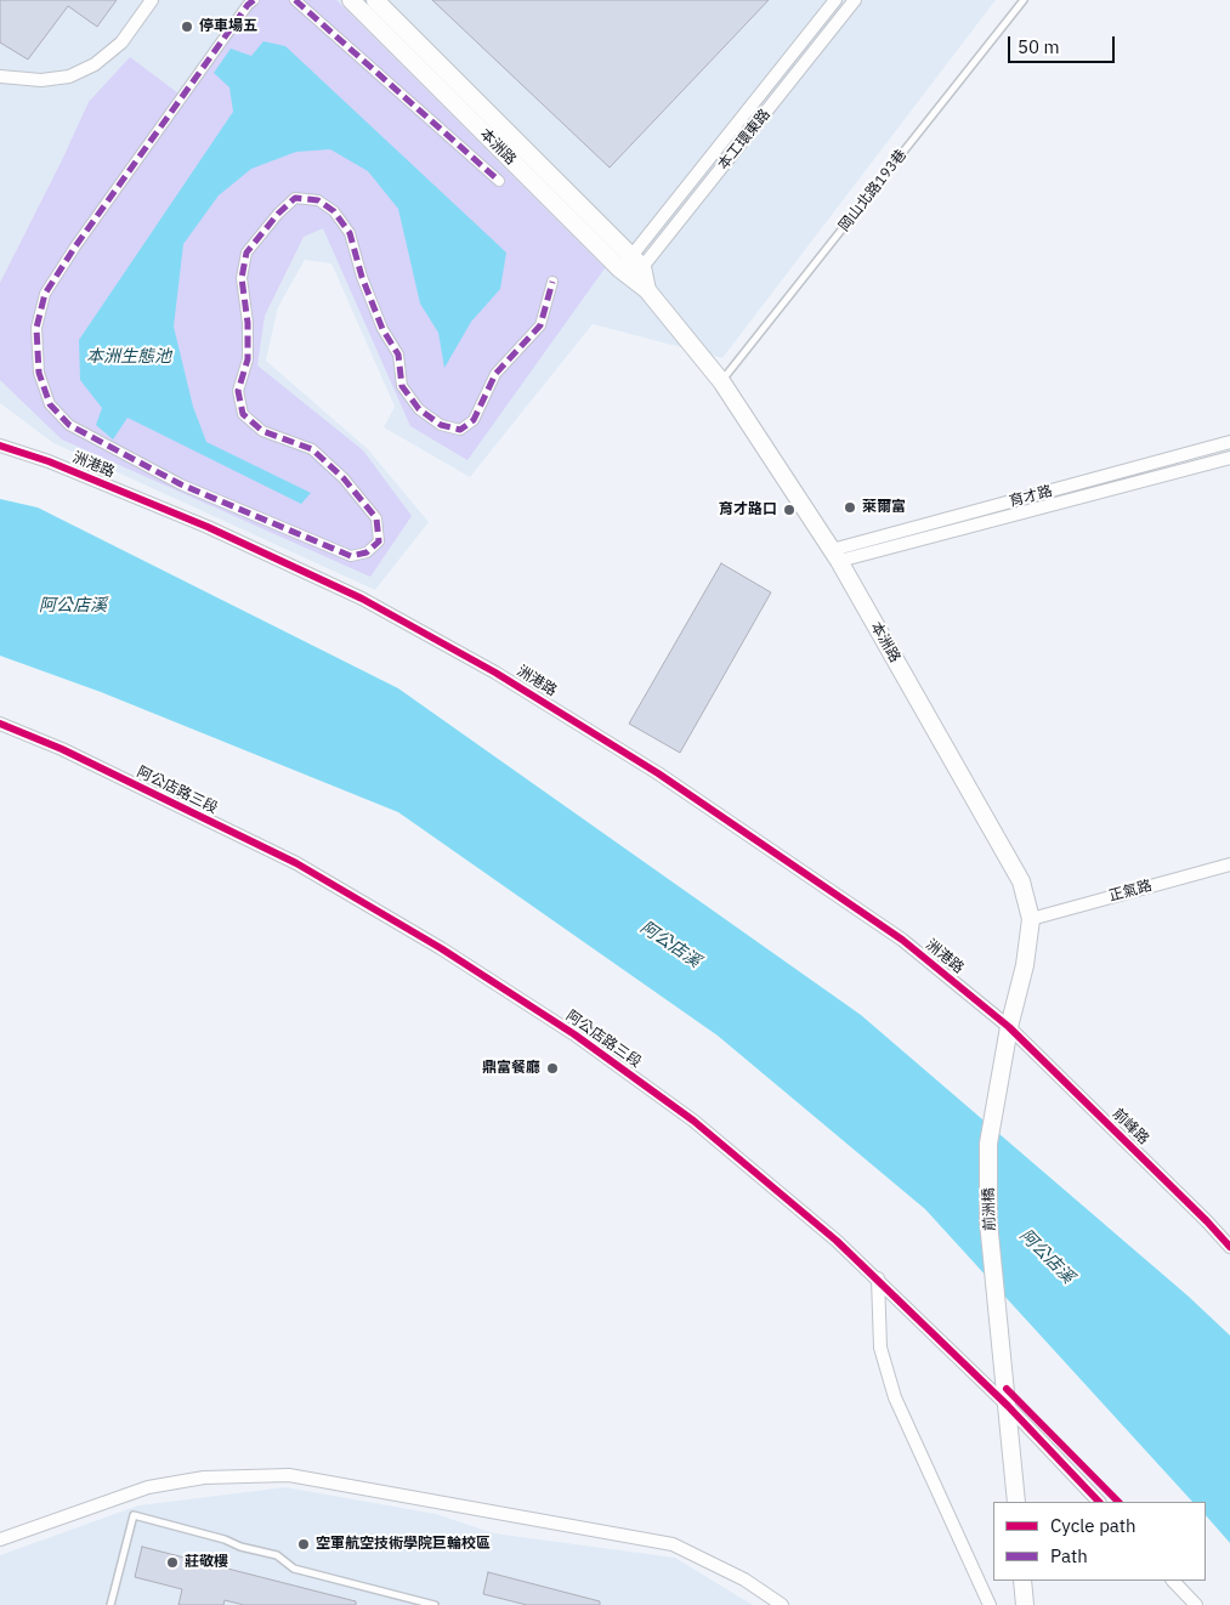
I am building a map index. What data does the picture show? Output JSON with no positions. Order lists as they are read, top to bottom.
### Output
{
  "streets": {
    "main road": ["本洲路", "前洲橋"],
    "street": [
      "本工環東路",
      "洲港路",
      "育才路",
      "阿公店路三段",
      "正氣路",
      "前峰路"
    ],
    "lane": ["岡山北路193巷"]
  },
  "crossings": [
    ["本工環東路", "本洲路"],
    ["本洲路", "岡山北路193巷"],
    ["本洲路", "洲港路"],
    ["本洲路", "育才路"],
    ["本洲路", "正氣路"],
    ["本洲路", "前峰路"],
    ["本洲路", "前洲橋"],
    ["洲港路", "前峰路"],
    ["洲港路", "前洲橋"],
    ["阿公店路三段", "前洲橋"],
    ["前峰路", "前洲橋"]
  ],
  "water": ["本洲生態池", "阿公店溪"],
  "places": [
    "停車場五",
    "萊爾富",
    "育才路口",
    "鼎富餐廳",
    "空軍航空技術學院巨輪校區",
    "莊敬樓"
  ],
  "legend": ["Cycle path", "Path"],
  "scale_bar": "50 m"
}
